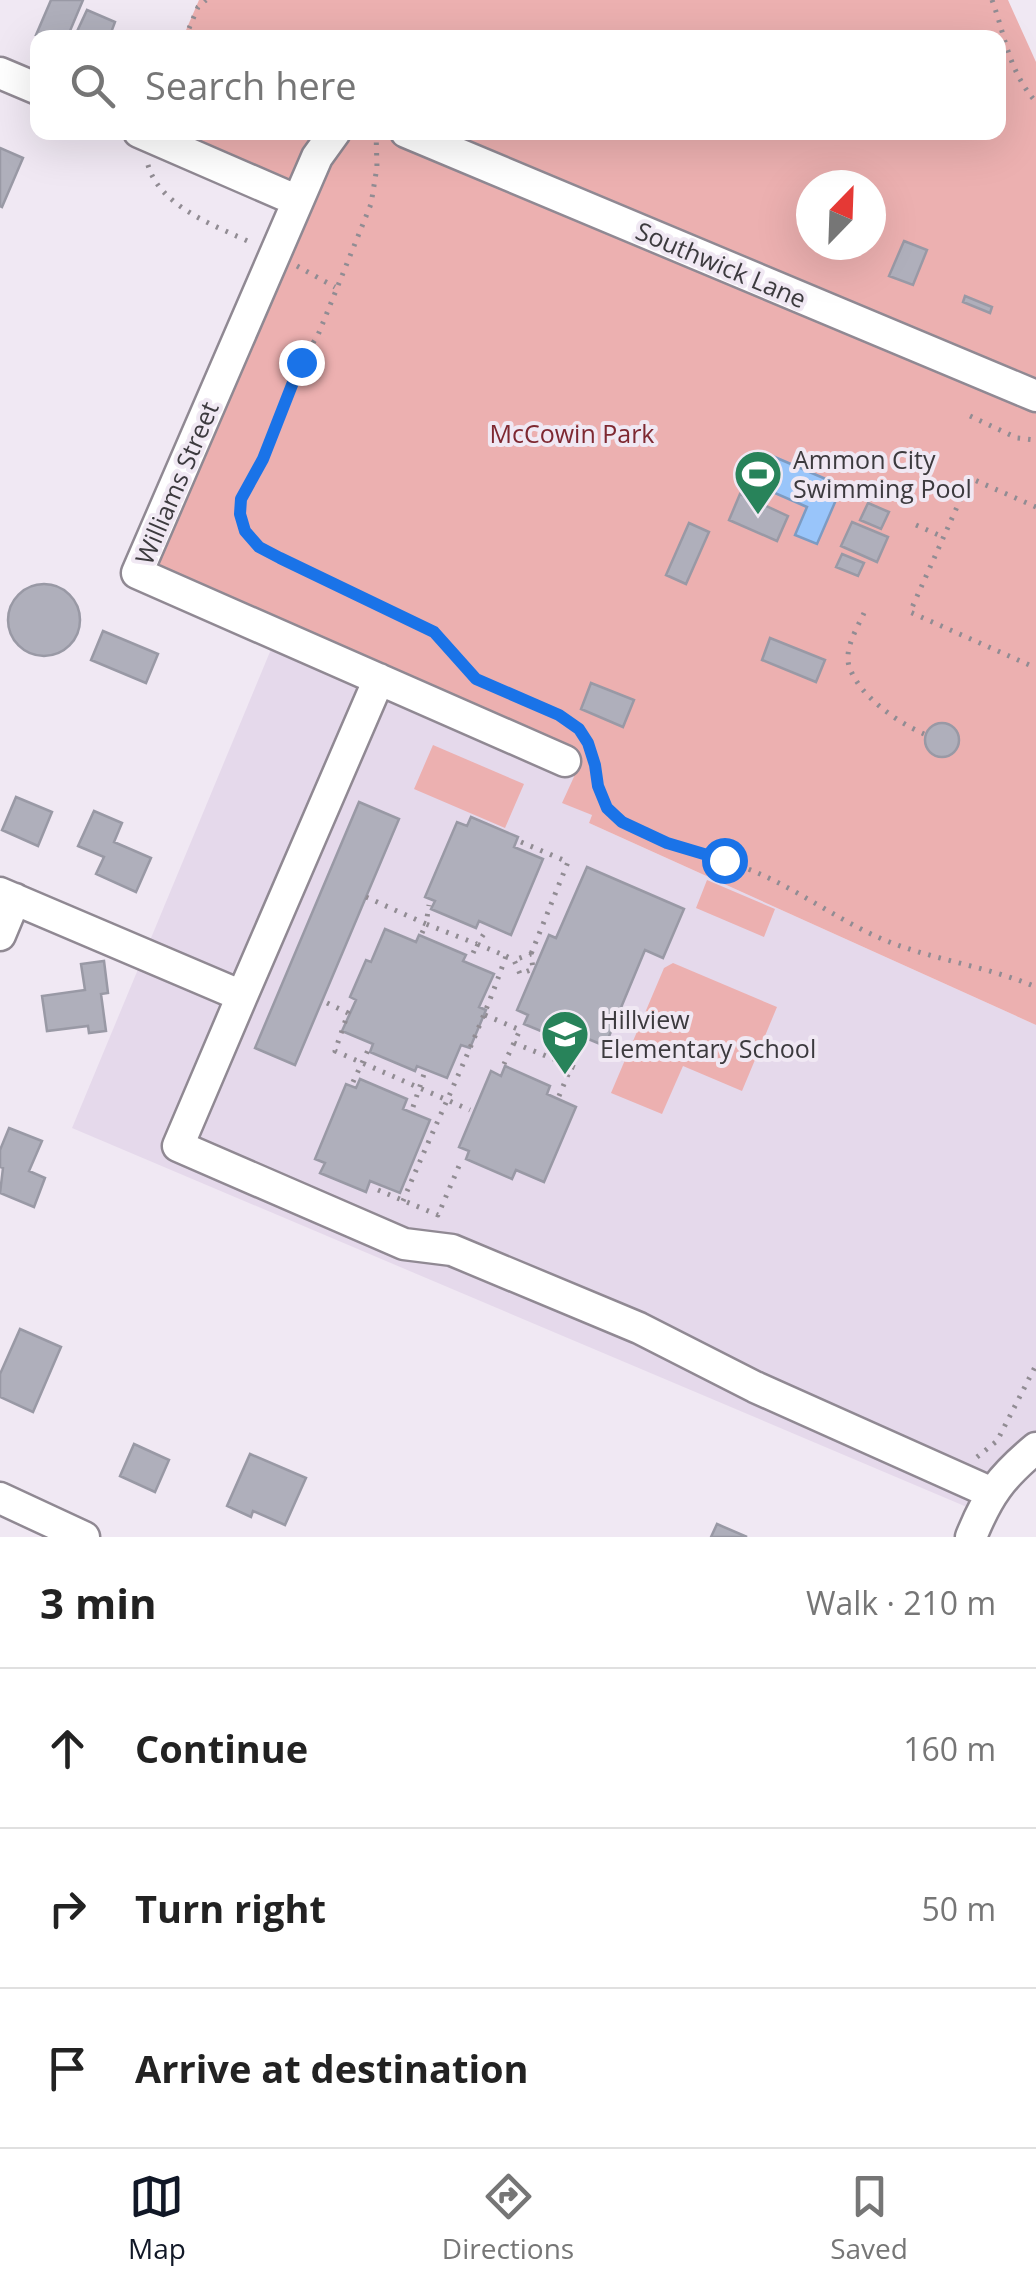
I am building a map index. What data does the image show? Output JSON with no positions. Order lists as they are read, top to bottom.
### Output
{
  "streets": {
    "street": ["Southwick Lane", "Williams Street"]
  },
  "parks": ["McCowin Park"],
  "places": {
    "sports": ["Ammon City Swimming Pool"],
    "school or university": ["Hillview Elementary School"]
  },
  "north": "top right",
  "page": {
    "search": "Search here",
    "heading": ["3 min", "Walk · 210 m"],
    "list": [
      ["Continue", "160 m"],
      ["Turn right", "50 m"],
      "Arrive at destination"
    ],
    "nav": ["Map", "Directions", "Saved"]
  }
}
